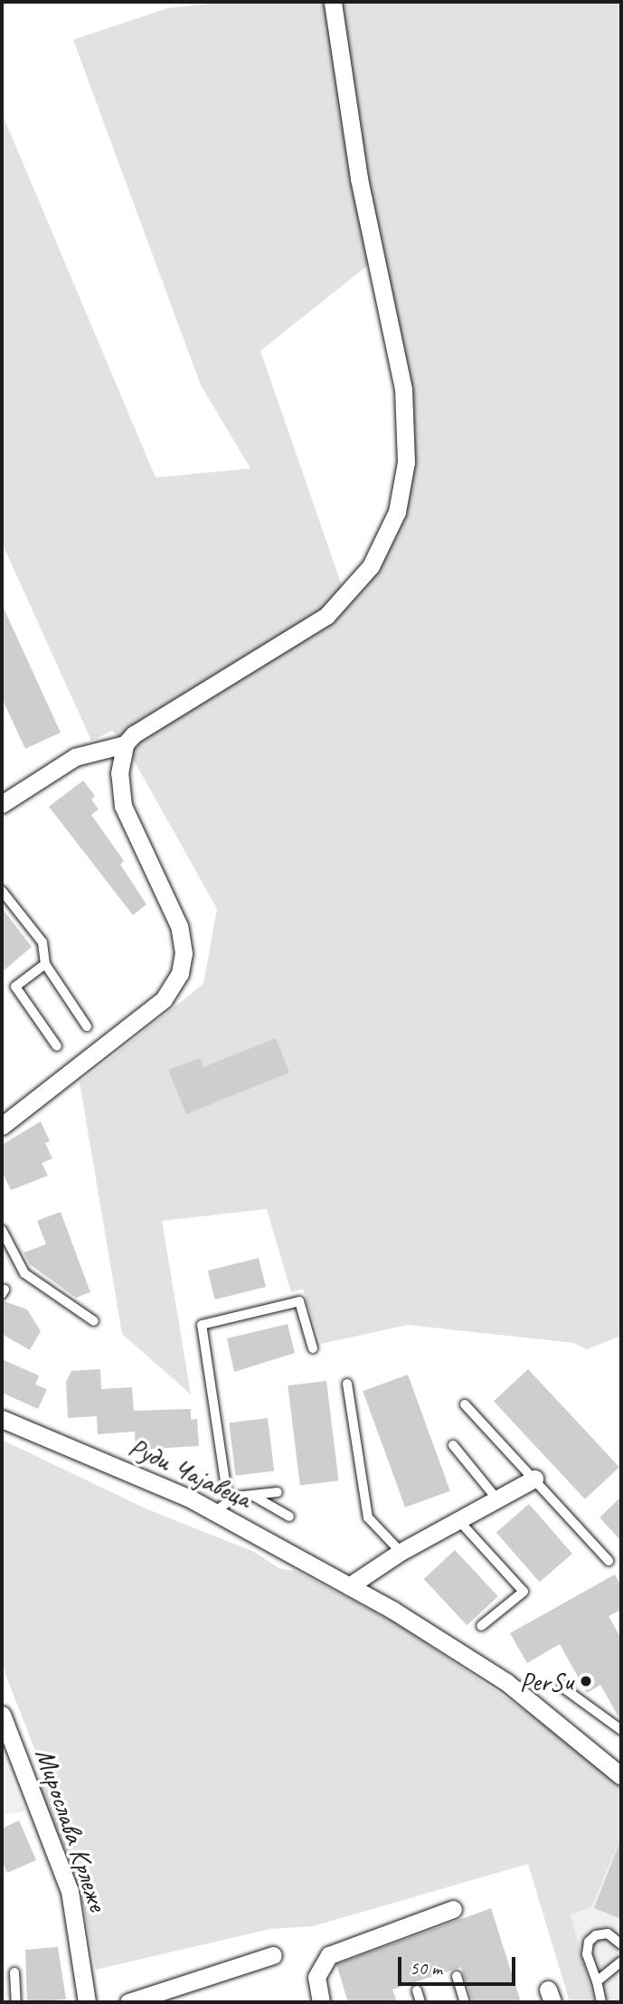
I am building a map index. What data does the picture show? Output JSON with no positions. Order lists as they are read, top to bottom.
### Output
{
  "streets": {
    "street": ["Руди Чајавеца", "Мирослава Крлеже"]
  },
  "places": ["PerSu"],
  "scale_bar": "50 m"
}
